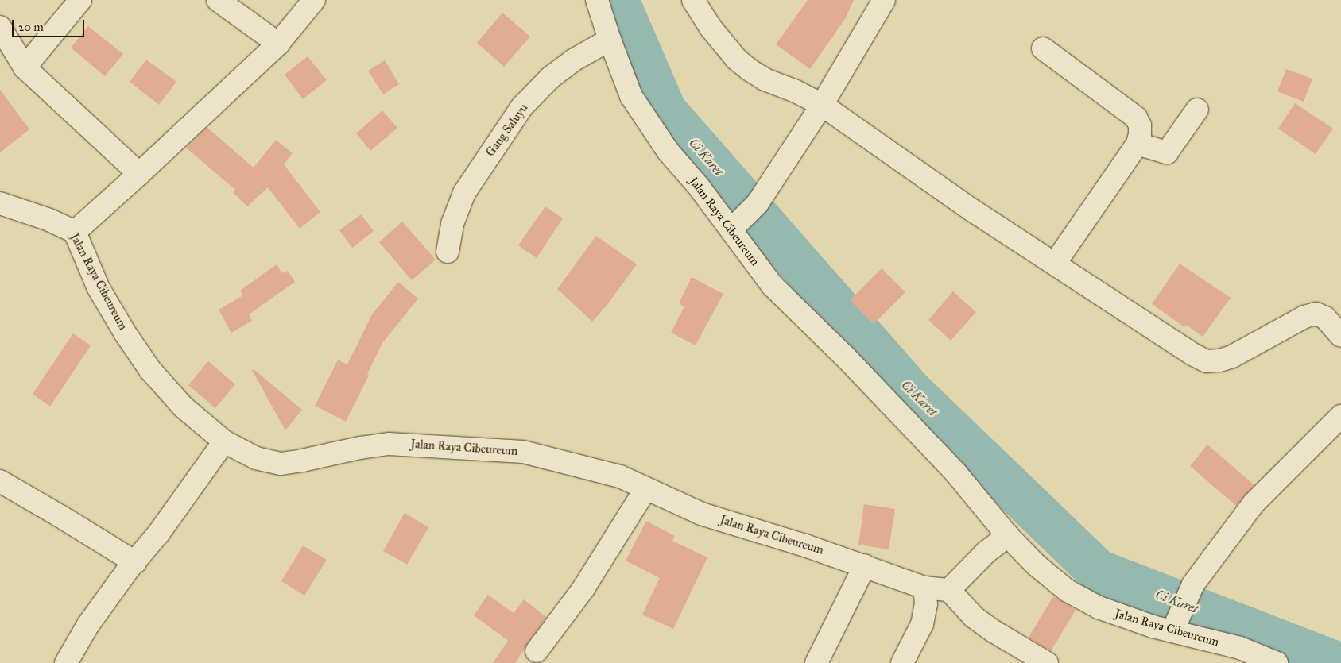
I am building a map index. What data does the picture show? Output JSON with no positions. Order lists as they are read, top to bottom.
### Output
{
  "streets": {
    "street": ["Gang Saluyu", "Jalan Raya Cibeureum"]
  },
  "crossings": [
    ["Gang Saluyu", "Jalan Raya Cibeureum"]
  ],
  "water": ["Ci Karet"],
  "scale_bar": "20 m"
}
